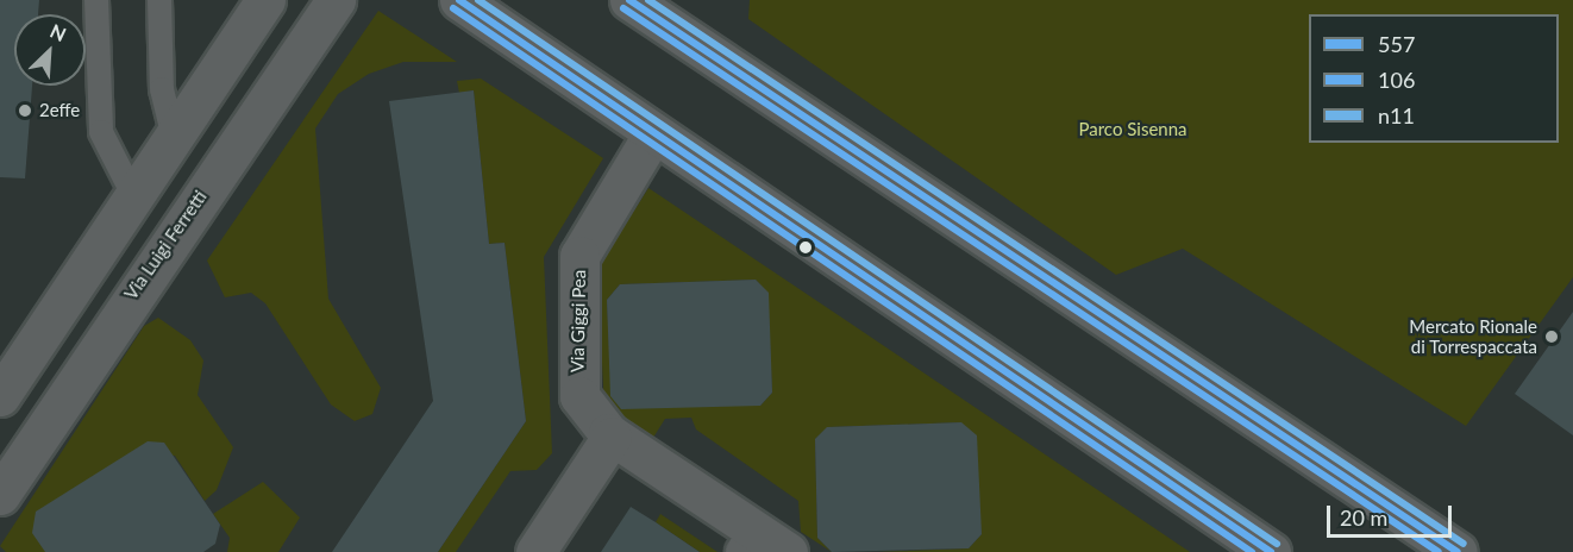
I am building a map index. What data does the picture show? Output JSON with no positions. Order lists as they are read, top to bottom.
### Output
{
  "streets": {
    "street": ["Via Luigi Ferretti", "Via Giggi Pea"]
  },
  "parks": ["Parco Sisenna"],
  "places": ["2effe", "Mercato Rionale di Torrespaccata"],
  "lines": ["transit line 557", "transit line n11", "transit line 106"],
  "legend": ["557", "106", "n11"],
  "scale_bar": "20 m",
  "north": "top right"
}
